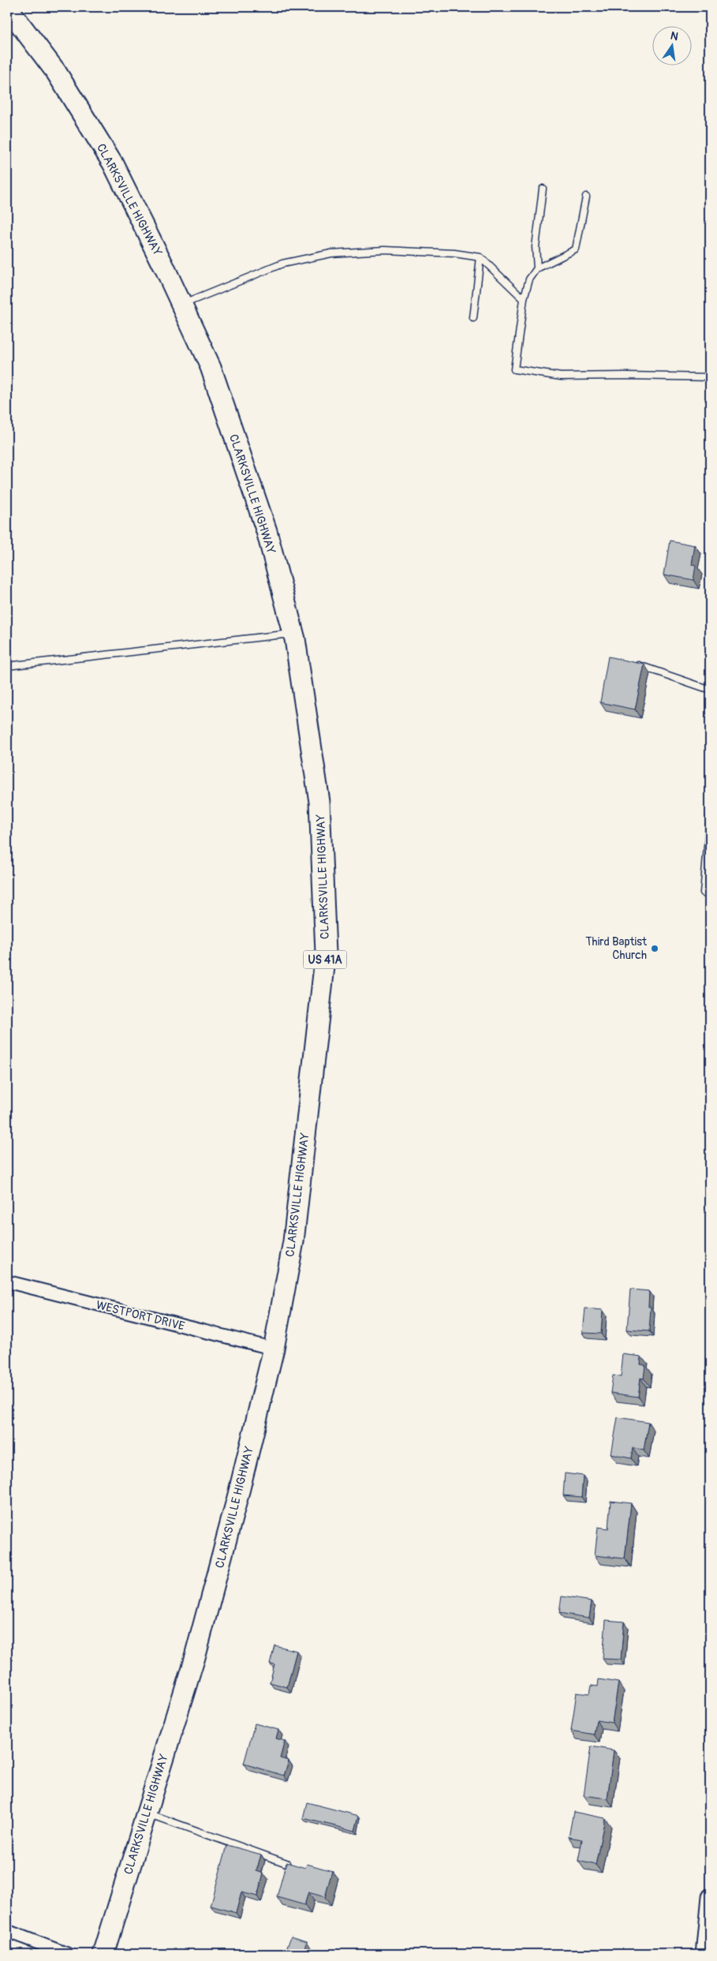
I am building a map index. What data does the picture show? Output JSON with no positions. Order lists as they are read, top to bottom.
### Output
{
  "streets": {
    "main road": ["CLARKSVILLE HIGHWAY", "US 41A"],
    "street": ["WESTPORT DRIVE"]
  },
  "crossings": [
    ["CLARKSVILLE HIGHWAY", "WESTPORT DRIVE"]
  ],
  "places": ["Third Baptist Church"],
  "north": "top"
}
